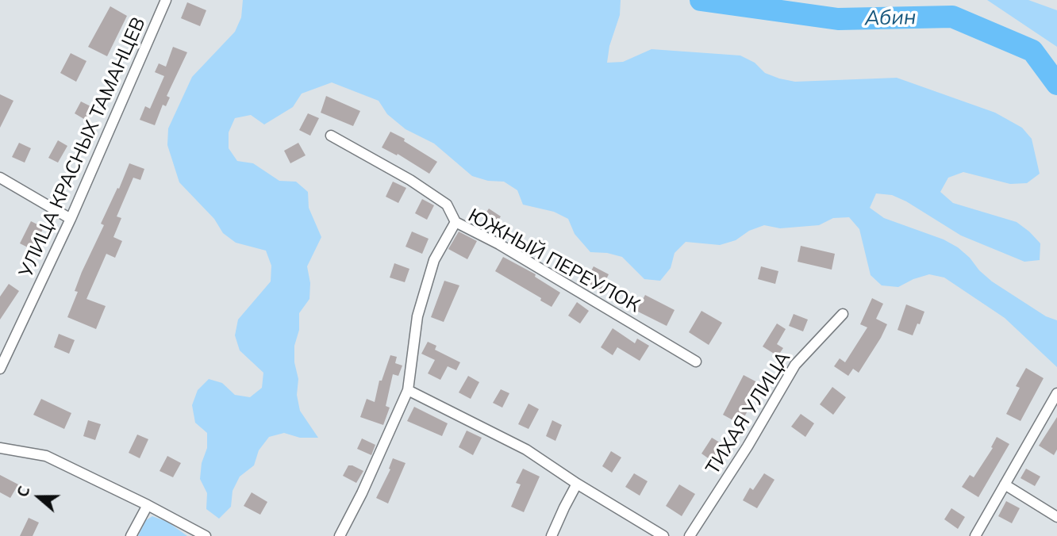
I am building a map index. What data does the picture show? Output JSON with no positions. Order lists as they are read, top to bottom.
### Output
{
  "streets": {
    "street": ["УЛИЦА КРАСНЫХ ТАМАНЦЕВ", "ЮЖНЫЙ ПЕРЕУЛОК", "ТИХАЯ УЛИЦА"]
  },
  "water": ["Абин"],
  "north": "left"
}
